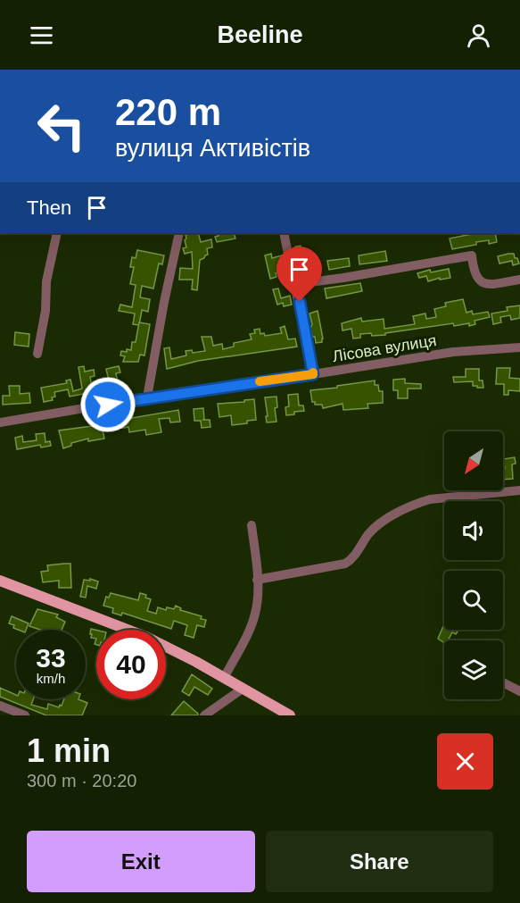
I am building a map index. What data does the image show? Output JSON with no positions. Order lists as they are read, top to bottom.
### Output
{
  "streets": {
    "street": ["Лісова вулиця"]
  },
  "north": "bottom left",
  "page": {
    "header": "Beeline",
    "turn": ["220 m", "вулиця Активістів"],
    "then": "Then",
    "speed": "33 km/h",
    "limit": "40",
    "heading": ["1 min", "300 m · 20:20"],
    "buttons": ["Exit", "Share"]
  }
}
